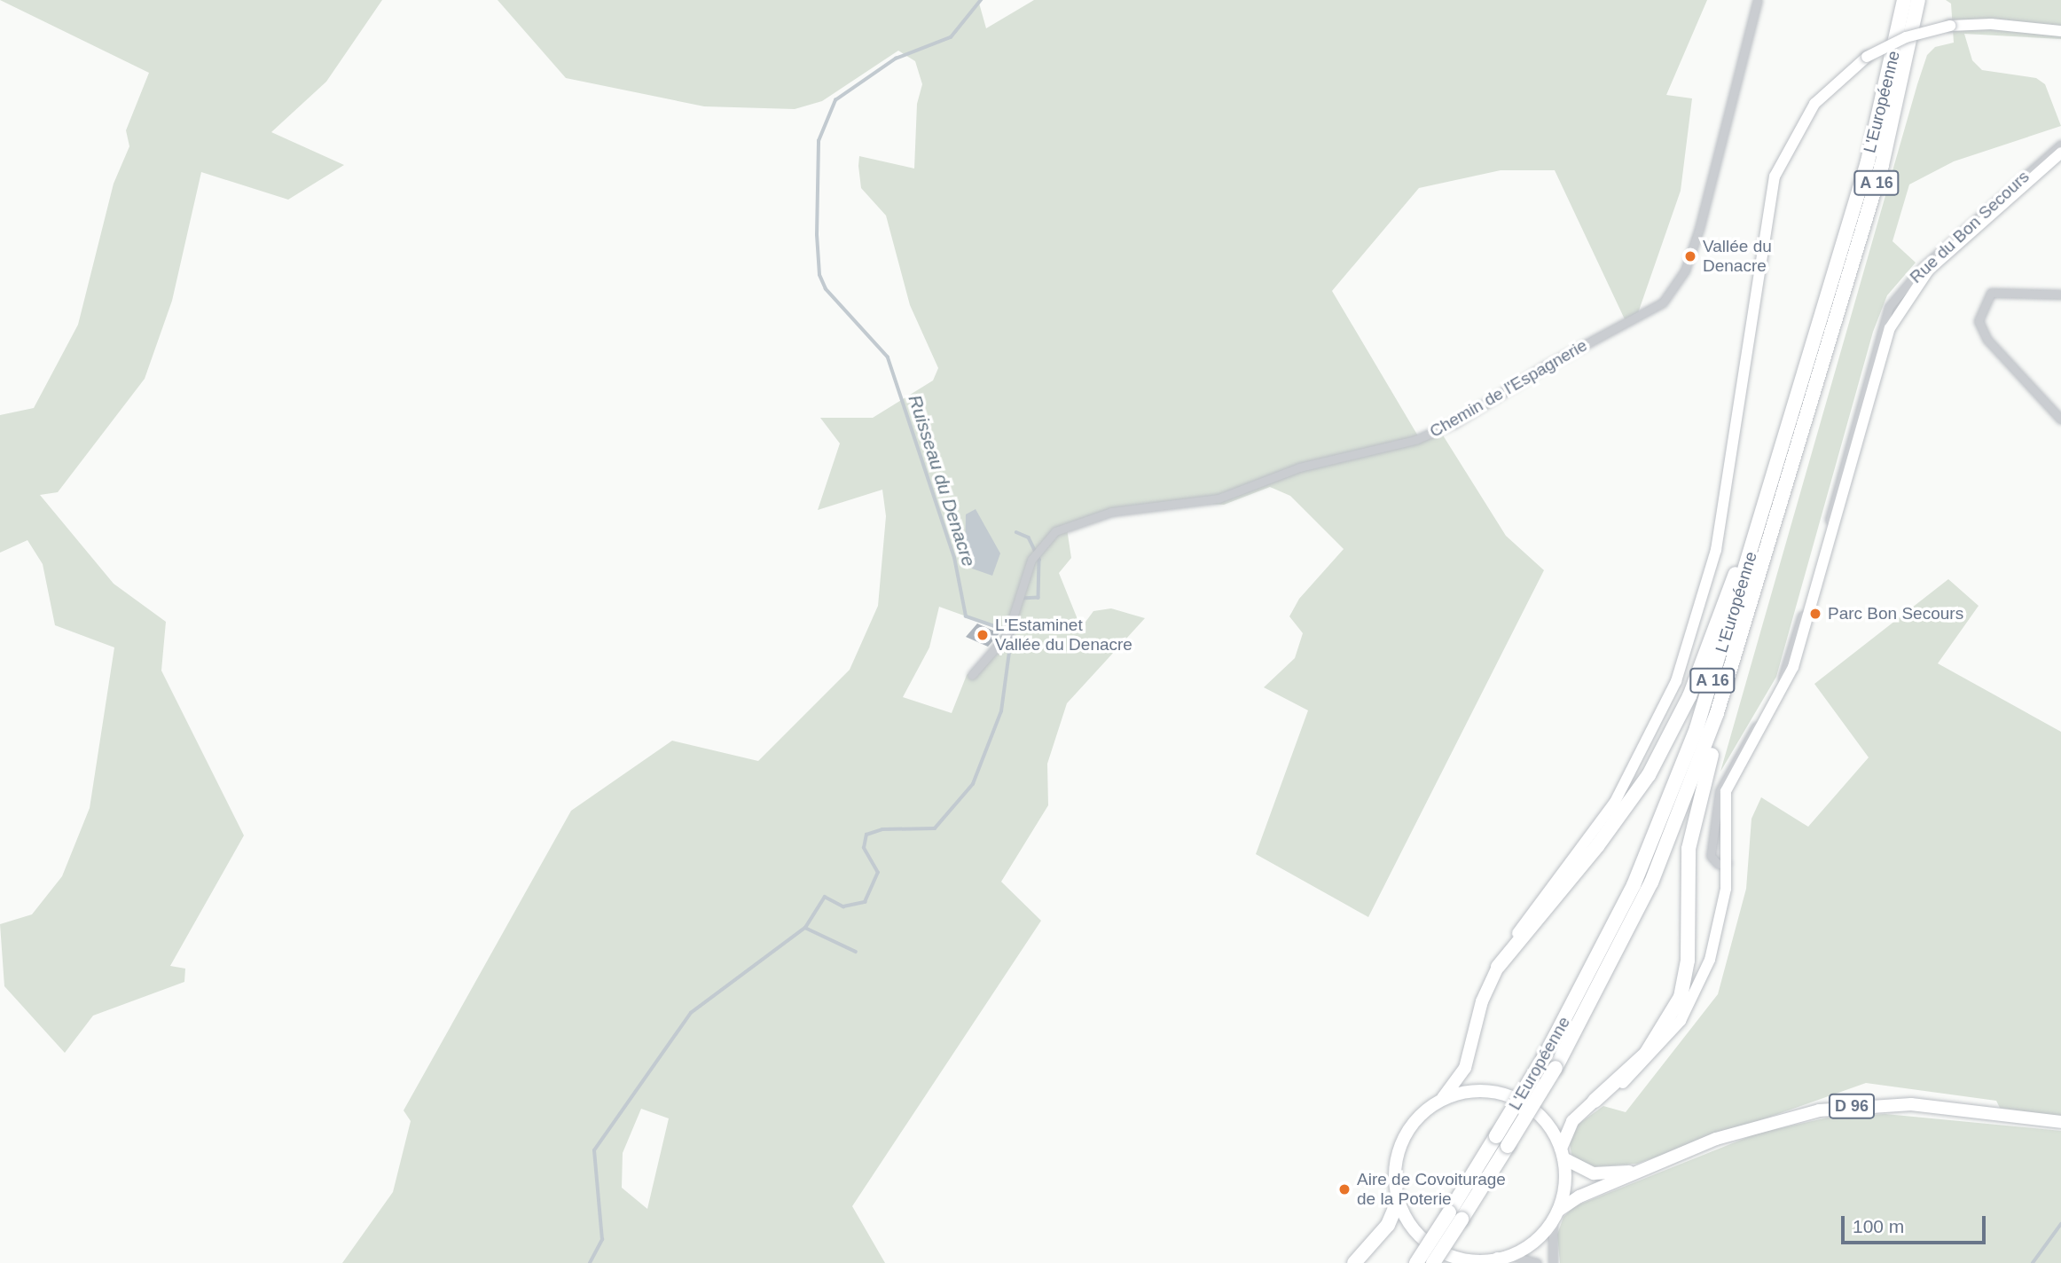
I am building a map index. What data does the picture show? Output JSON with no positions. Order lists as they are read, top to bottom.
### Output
{
  "streets": {
    "highway": ["L'Européenne", "A 16"],
    "main road": ["Rue du Bon Secours", "D 96"],
    "street": ["Chemin de l'Espagnerie"]
  },
  "water": ["Ruisseau du Denacre"],
  "places": [
    "Vallée du Denacre",
    "Parc Bon Secours",
    "L'Estaminet Vallée du Denacre",
    "Aire de Covoiturage de la Poterie"
  ],
  "scale_bar": "100 m"
}
